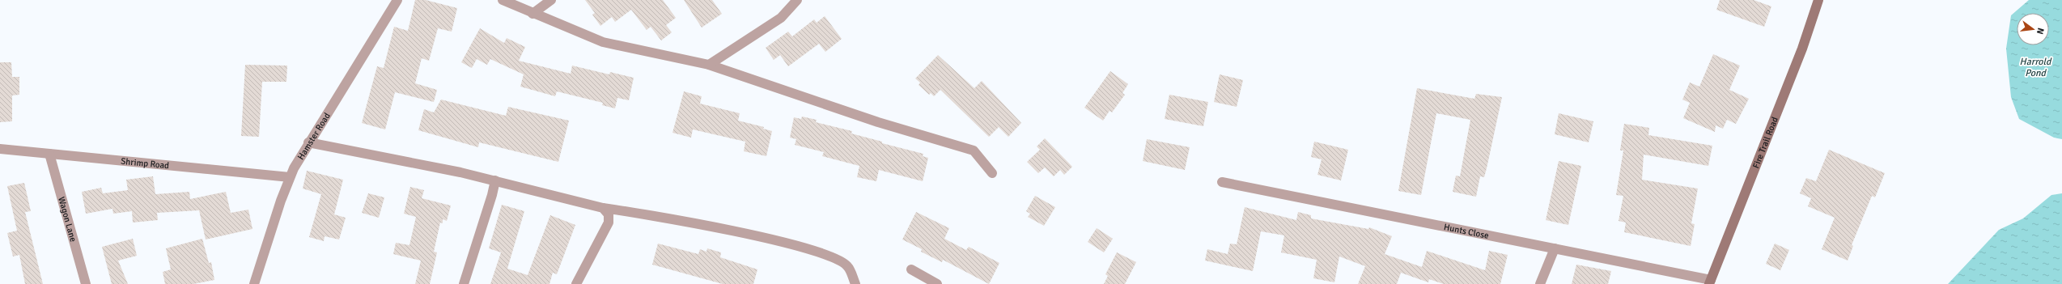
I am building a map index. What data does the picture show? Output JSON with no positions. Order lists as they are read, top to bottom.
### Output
{
  "streets": {
    "street": [
      "Hamster Road",
      "Fire Trail Road",
      "Shrimp Road",
      "Wagon Lane",
      "Hunts Close"
    ]
  },
  "crossings": [
    ["Hamster Road", "Shrimp Road"],
    ["Fire Trail Road", "Hunts Close"],
    ["Shrimp Road", "Wagon Lane"]
  ],
  "water": ["Harrold Pond"],
  "north": "right"
}
